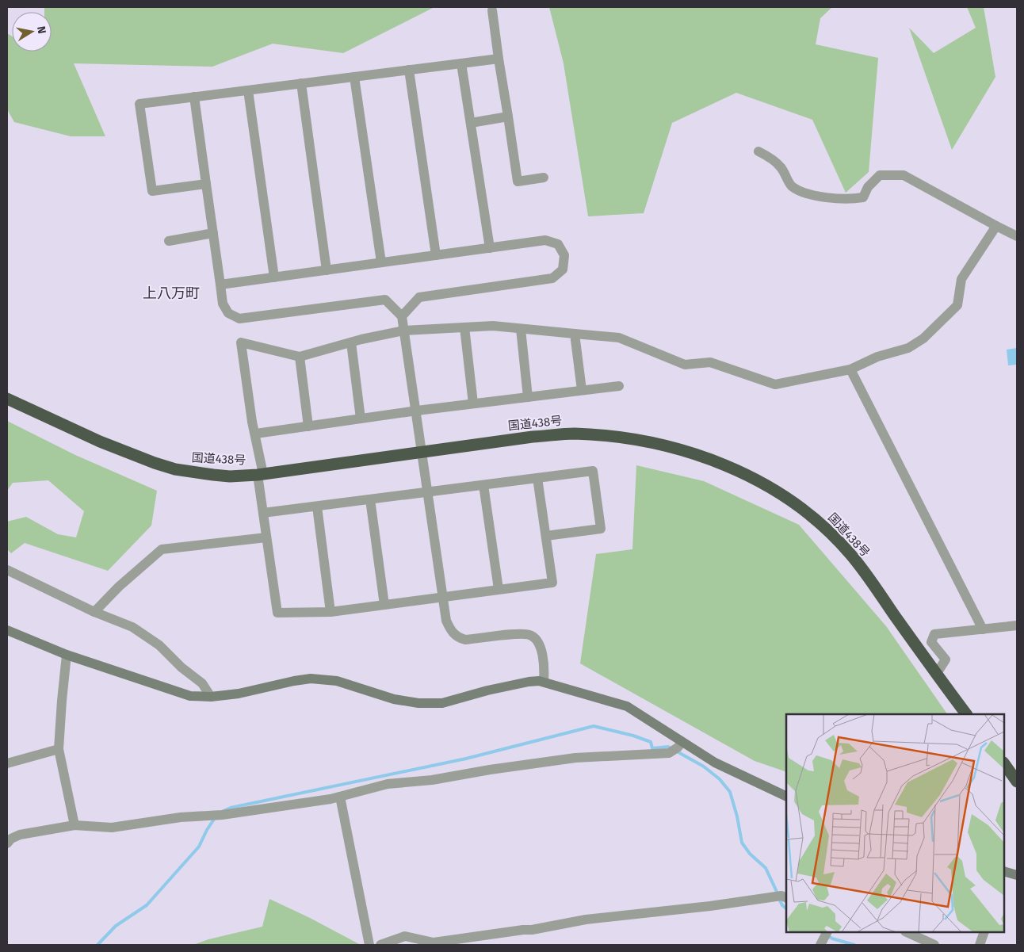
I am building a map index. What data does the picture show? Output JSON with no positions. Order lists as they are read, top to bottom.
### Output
{
  "streets": {
    "highway": ["国道438号"]
  },
  "districts": ["上八万町"],
  "north": "right"
}
